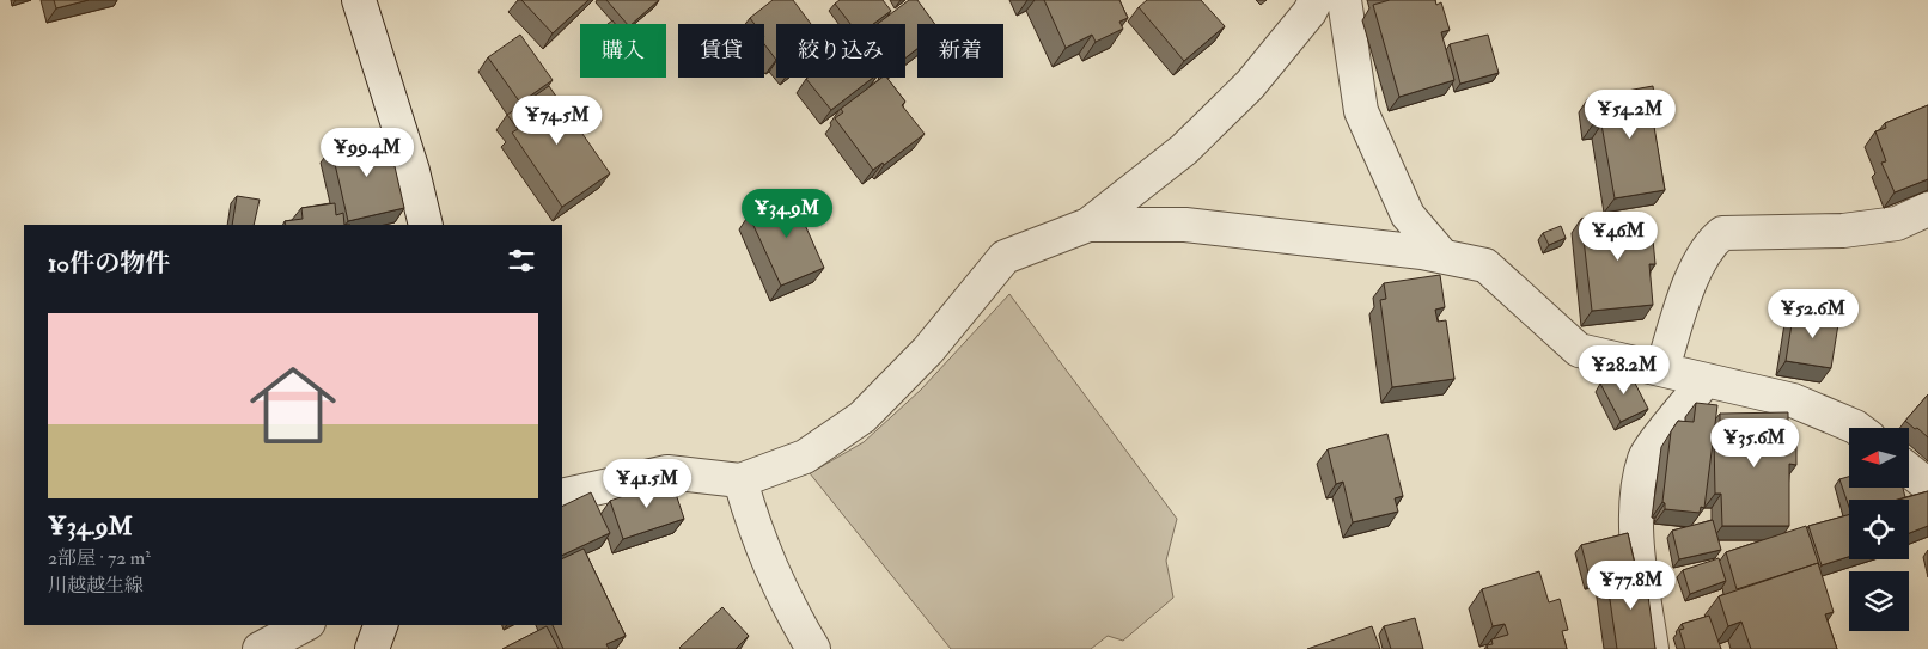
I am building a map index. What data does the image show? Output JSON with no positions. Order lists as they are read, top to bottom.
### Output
{
  "north": "left",
  "page": {
    "chip": [
      "購入",
      "賃貸",
      "絞り込み",
      "新着"
    ],
    "price": [
      "¥54.2M",
      "¥74.5M",
      "¥99.4M",
      "¥34.9M",
      "¥46M",
      "¥52.6M",
      "¥28.2M",
      "¥35.6M",
      "¥41.5M",
      "¥77.8M"
    ],
    "heading": "10件の物件",
    "list": [
      {
        "name": "¥34.9M",
        "note": "2部屋 · 72 m² · 川越越生線"
      }
    ]
  }
}
